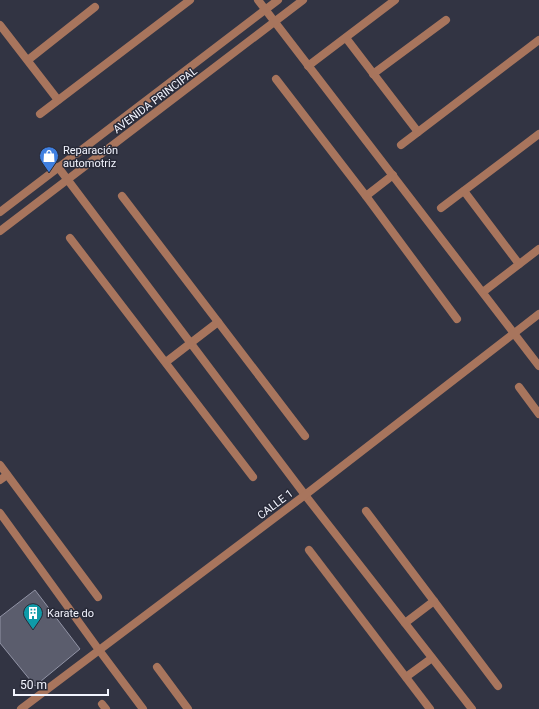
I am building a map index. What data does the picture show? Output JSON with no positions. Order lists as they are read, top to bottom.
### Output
{
  "streets": {
    "street": ["AVENIDA PRINCIPAL", "CALLE 1"]
  },
  "places": {
    "shop": ["Reparación automotriz"],
    "building": ["Karate do"]
  },
  "scale_bar": "50 m"
}
